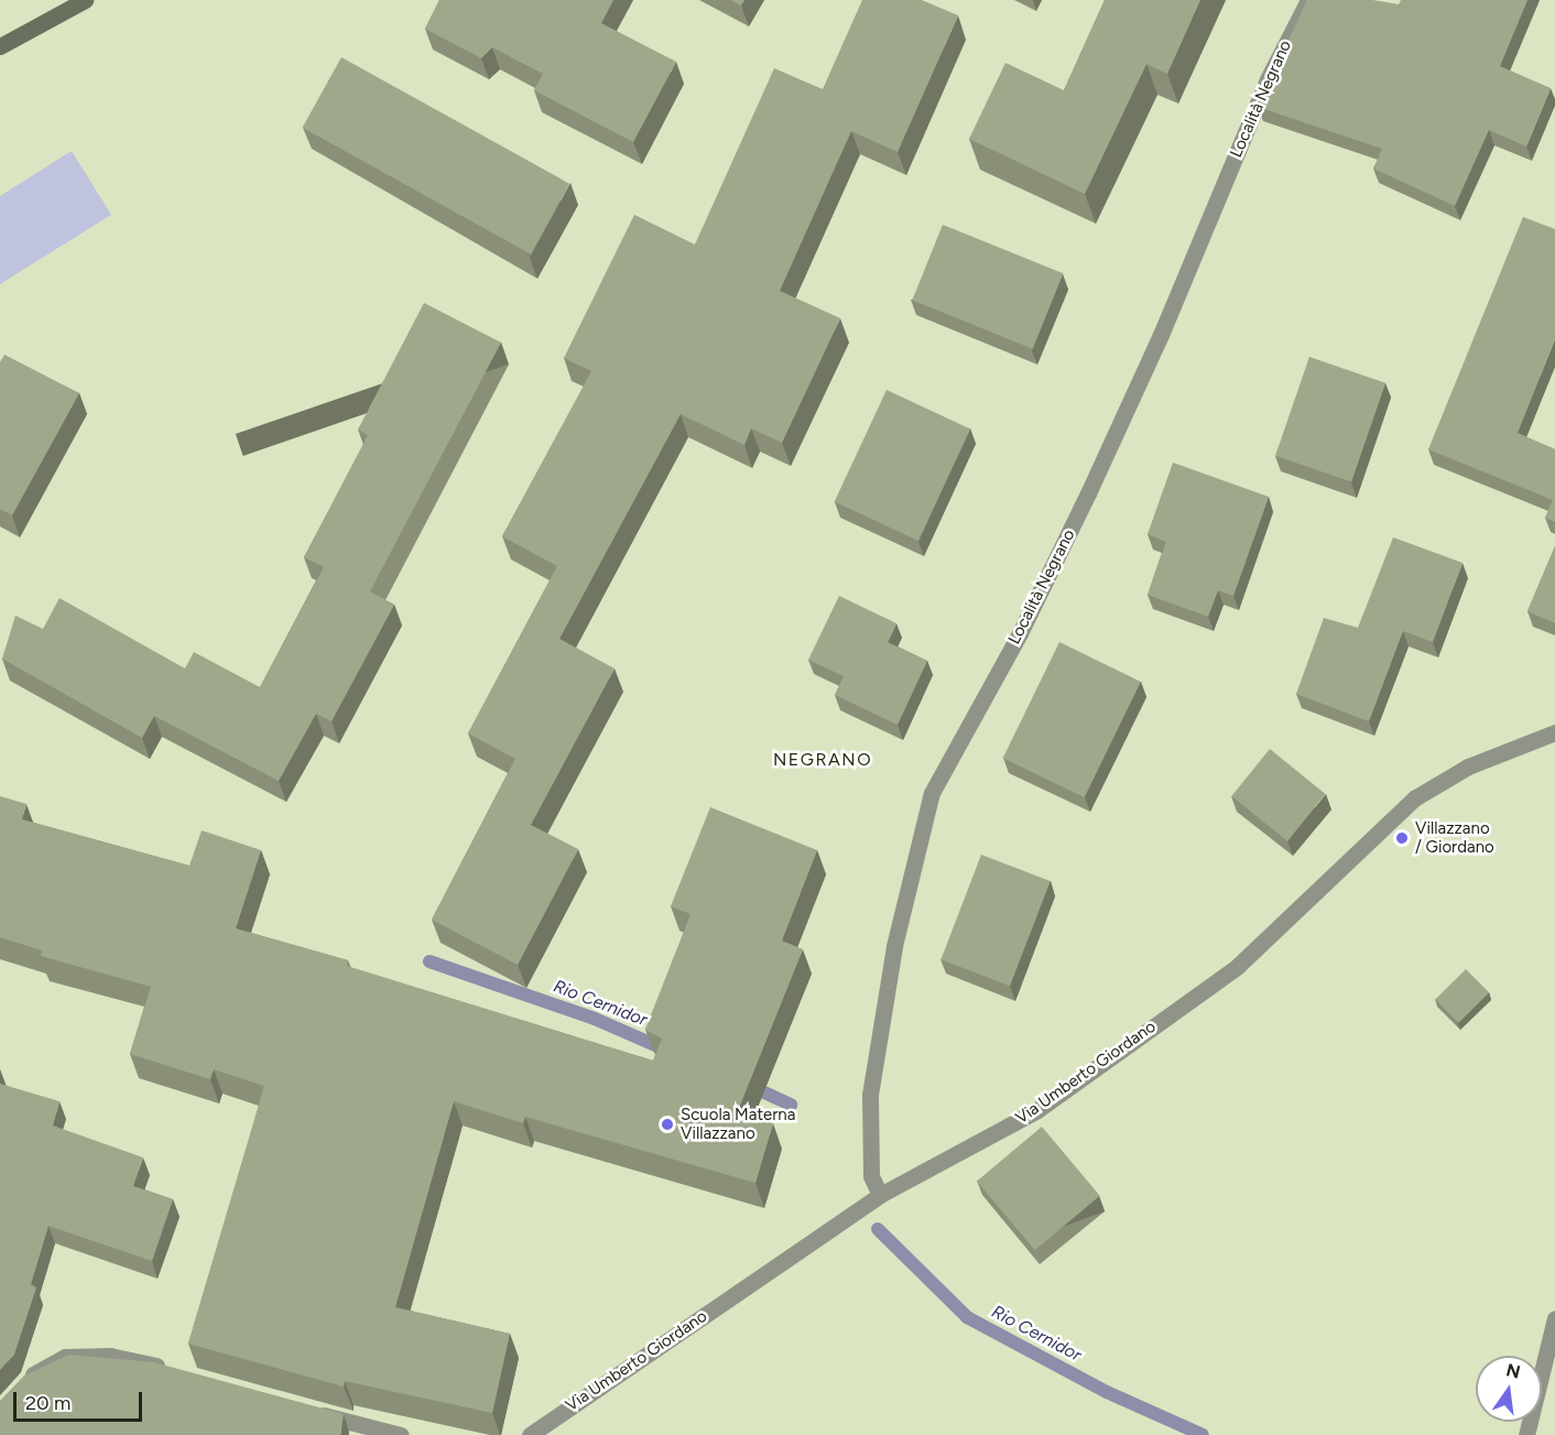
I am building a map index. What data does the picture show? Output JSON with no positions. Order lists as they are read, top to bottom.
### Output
{
  "streets": {
    "street": ["Località Negrano", "Via Umberto Giordano"]
  },
  "crossings": [
    ["Località Negrano", "Via Umberto Giordano"]
  ],
  "districts": ["NEGRANO"],
  "water": ["Rio Cernidor"],
  "places": ["Villazzano / Giordano", "Scuola Materna Villazzano"],
  "scale_bar": "20 m",
  "north": "top"
}
